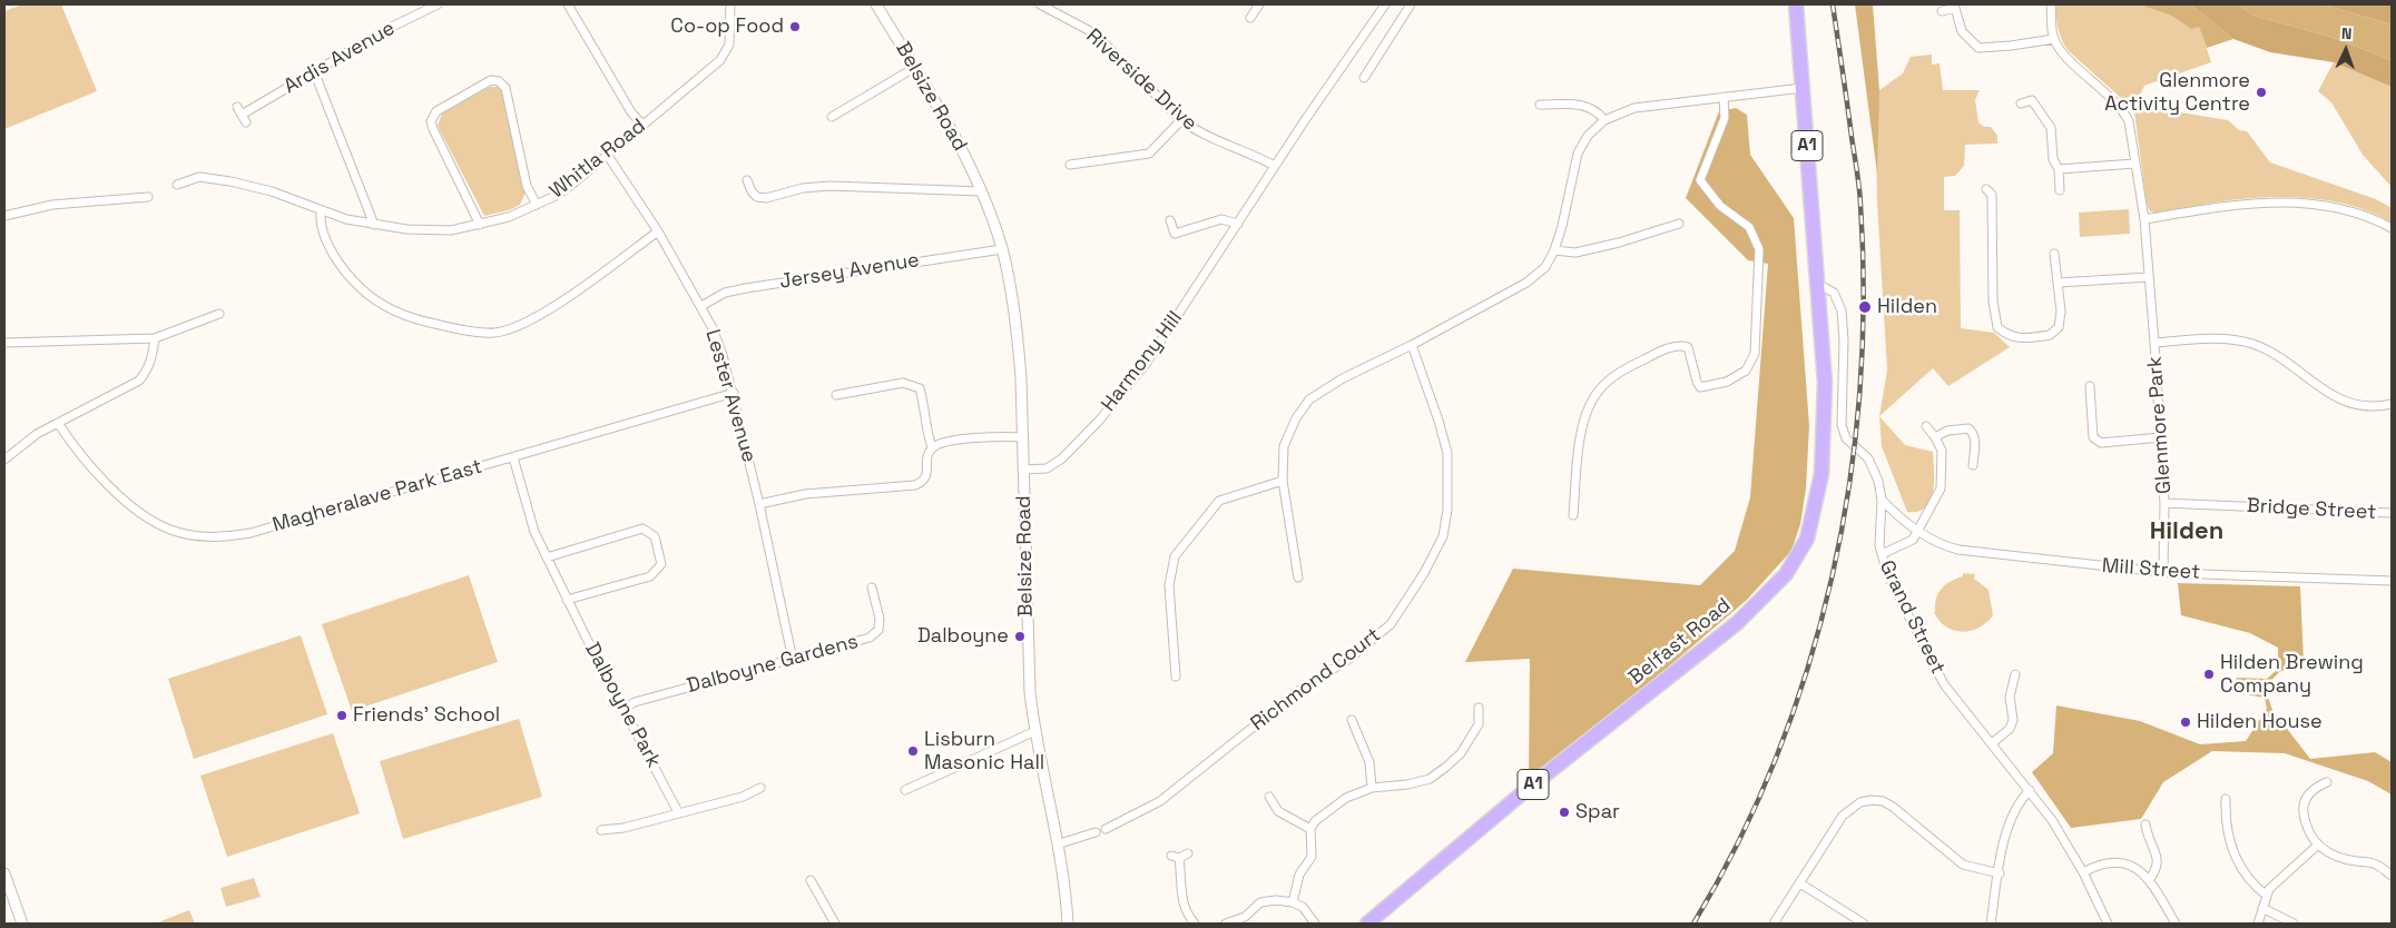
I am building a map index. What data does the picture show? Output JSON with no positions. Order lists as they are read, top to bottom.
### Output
{
  "streets": {
    "highway": ["A1", "Belfast Road"],
    "street": [
      "Ardis Avenue",
      "Riverside Drive",
      "Belsize Road",
      "Whitla Road",
      "Jersey Avenue",
      "Harmony Hill",
      "Lester Avenue",
      "Glenmore Park",
      "Magheralave Park East",
      "Bridge Street",
      "Mill Street",
      "Grand Street",
      "Dalboyne Gardens",
      "Richmond Court",
      "Dalboyne Park"
    ]
  },
  "crossings": [
    ["Riverside Drive", "Harmony Hill"],
    ["Belsize Road", "Jersey Avenue"],
    ["Belsize Road", "Harmony Hill"],
    ["A1", "Grand Street"],
    ["A1", "Belfast Road"],
    ["Whitla Road", "Lester Avenue"],
    ["Jersey Avenue", "Lester Avenue"],
    ["Lester Avenue", "Magheralave Park East"],
    ["Lester Avenue", "Dalboyne Gardens"],
    ["Glenmore Park", "Bridge Street"],
    ["Glenmore Park", "Mill Street"],
    ["Magheralave Park East", "Dalboyne Park"],
    ["Mill Street", "Grand Street"],
    ["Grand Street", "Belfast Road"],
    ["Dalboyne Gardens", "Dalboyne Park"]
  ],
  "districts": ["Hilden"],
  "places": [
    "Co-op Food",
    "Glenmore Activity Centre",
    "Hilden",
    "Dalboyne",
    "Hilden Brewing Company",
    "Friends' School",
    "Hilden House",
    "Lisburn Masonic Hall",
    "Spar"
  ],
  "north": "top"
}
